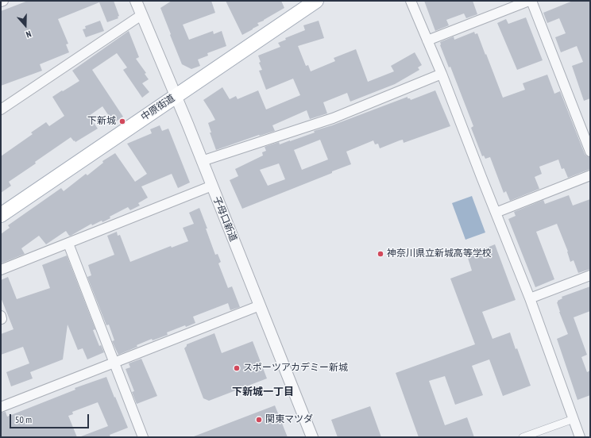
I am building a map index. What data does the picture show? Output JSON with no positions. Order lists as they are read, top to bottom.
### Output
{
  "streets": {
    "main road": ["中原街道"],
    "street": ["子母口新道"]
  },
  "crossings": [
    ["中原街道", "子母口新道"]
  ],
  "districts": ["下新城一丁目"],
  "places": [
    "下新城",
    "神奈川県立新城高等学校",
    "スポーツアカデミー新城",
    "関東マツダ"
  ],
  "scale_bar": "50 m",
  "north": "bottom"
}
